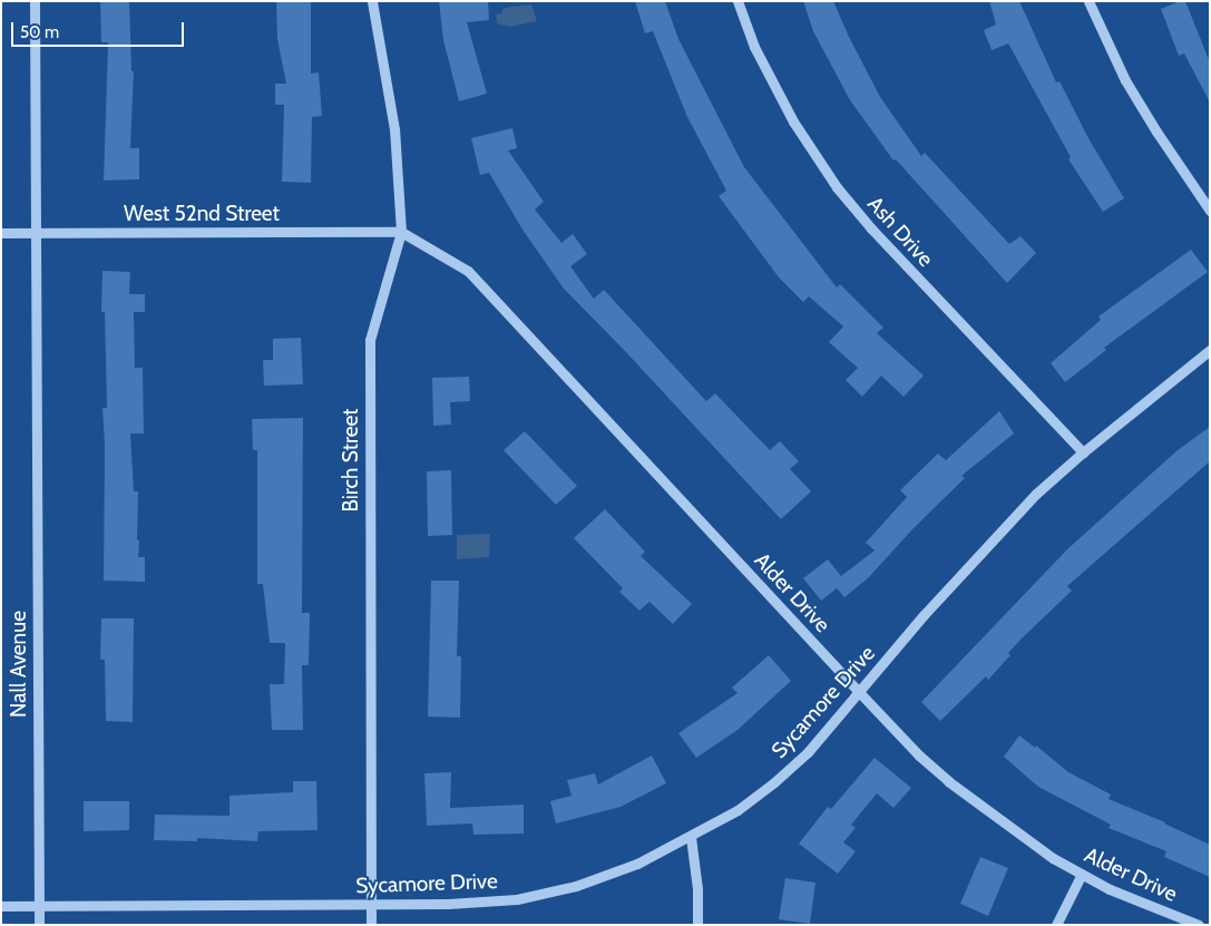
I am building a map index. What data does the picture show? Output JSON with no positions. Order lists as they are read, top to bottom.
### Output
{
  "streets": {
    "street": [
      "West 52nd Street",
      "Ash Drive",
      "Birch Street",
      "Alder Drive",
      "Nall Avenue",
      "Sycamore Drive"
    ]
  },
  "crossings": [
    ["West 52nd Street", "Birch Street"],
    ["West 52nd Street", "Alder Drive"],
    ["West 52nd Street", "Nall Avenue"],
    ["Ash Drive", "Sycamore Drive"],
    ["Birch Street", "Alder Drive"],
    ["Birch Street", "Sycamore Drive"],
    ["Alder Drive", "Sycamore Drive"],
    ["Nall Avenue", "Sycamore Drive"]
  ],
  "scale_bar": "50 m"
}
